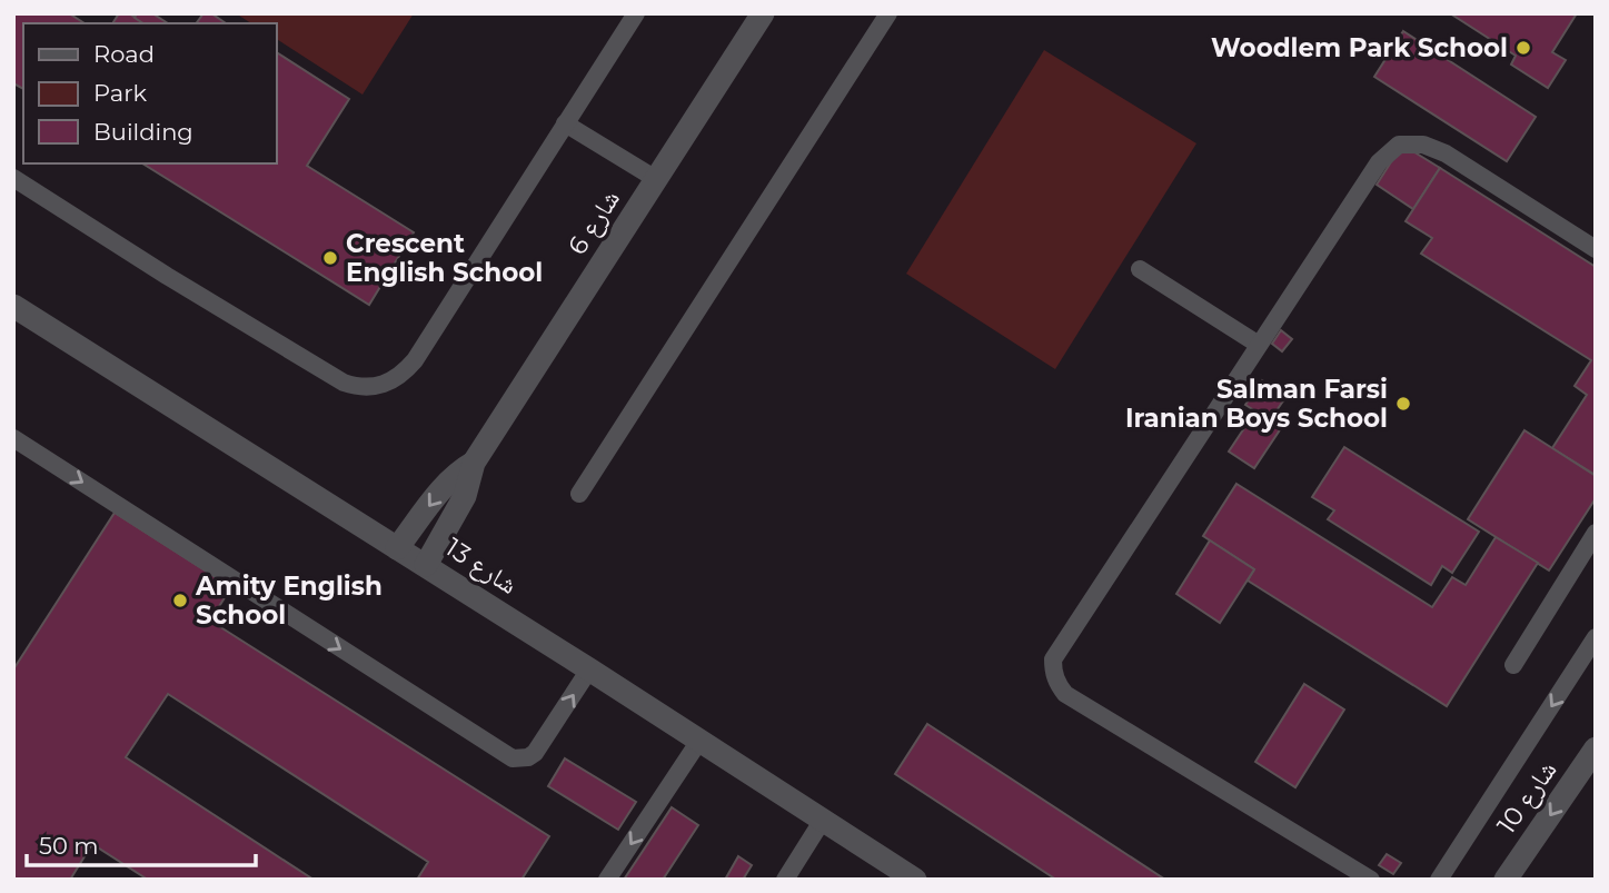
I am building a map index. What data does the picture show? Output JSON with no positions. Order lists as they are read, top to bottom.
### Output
{
  "streets": {
    "street": ["شارع 6", "شارع 13", "شارع 10"]
  },
  "crossings": [
    ["شارع 6", "شارع 13"]
  ],
  "one_way": ["شارع 10"],
  "places": [
    "Woodlem Park School",
    "Crescent English School",
    "Salman Farsi Iranian Boys School",
    "Amity English School"
  ],
  "legend": ["Road", "Park", "Building"],
  "scale_bar": "50 m"
}
